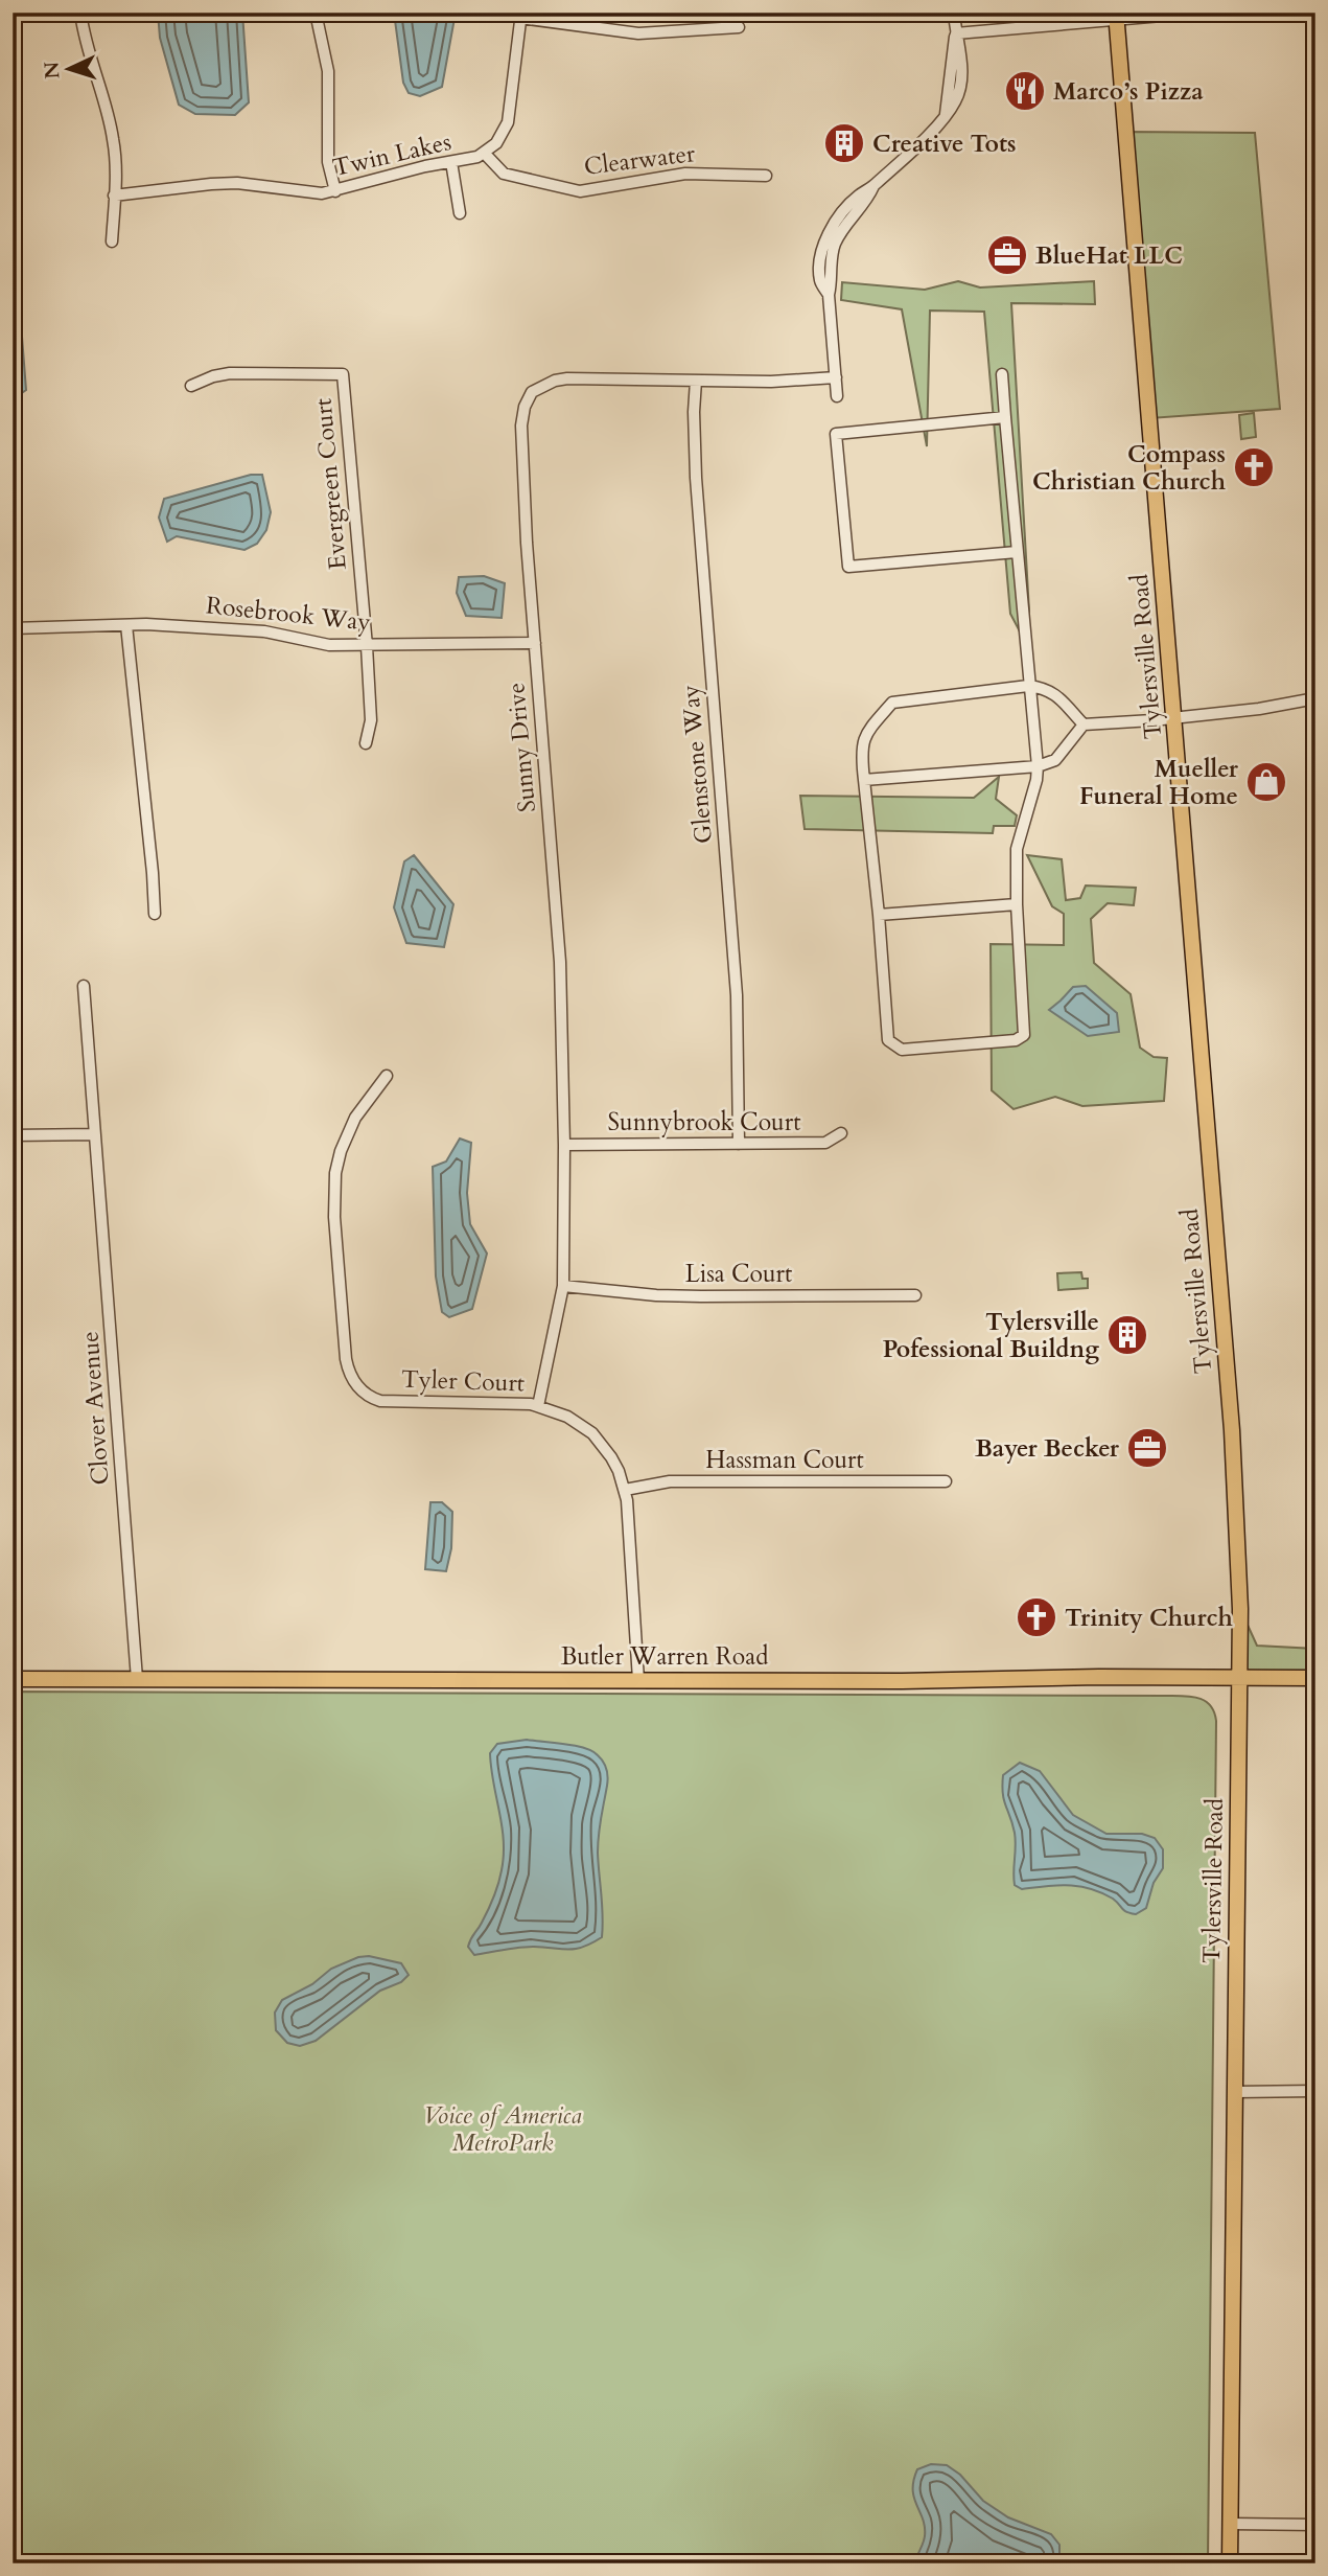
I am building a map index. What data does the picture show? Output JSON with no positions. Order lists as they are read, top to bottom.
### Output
{
  "streets": {
    "main road": ["Tylersville Road", "Butler Warren Road"],
    "street": [
      "Twin Lakes",
      "Clearwater",
      "Evergreen Court",
      "Rosebrook Way",
      "Sunny Drive",
      "Glenstone Way",
      "Sunnybrook Court",
      "Lisa Court",
      "Tyler Court",
      "Clover Avenue",
      "Hassman Court"
    ]
  },
  "crossings": [
    ["Twin Lakes", "Clearwater"],
    ["Evergreen Court", "Rosebrook Way"],
    ["Rosebrook Way", "Sunny Drive"],
    ["Tylersville Road", "Butler Warren Road"],
    ["Sunny Drive", "Glenstone Way"],
    ["Sunny Drive", "Sunnybrook Court"],
    ["Sunny Drive", "Lisa Court"],
    ["Sunny Drive", "Tyler Court"],
    ["Glenstone Way", "Sunnybrook Court"],
    ["Tyler Court", "Hassman Court"],
    ["Tyler Court", "Butler Warren Road"],
    ["Clover Avenue", "Butler Warren Road"]
  ],
  "parks": ["Voice of America MetroPark"],
  "places": {
    "restaurant": ["Marco’s Pizza"],
    "building": ["Creative Tots", "Tylersville Pofessional Buildng"],
    "office": ["BlueHat LLC", "Bayer Becker"],
    "church": ["Compass Christian Church", "Trinity Church"],
    "shop": ["Mueller Funeral Home"]
  },
  "north": "left"
}
